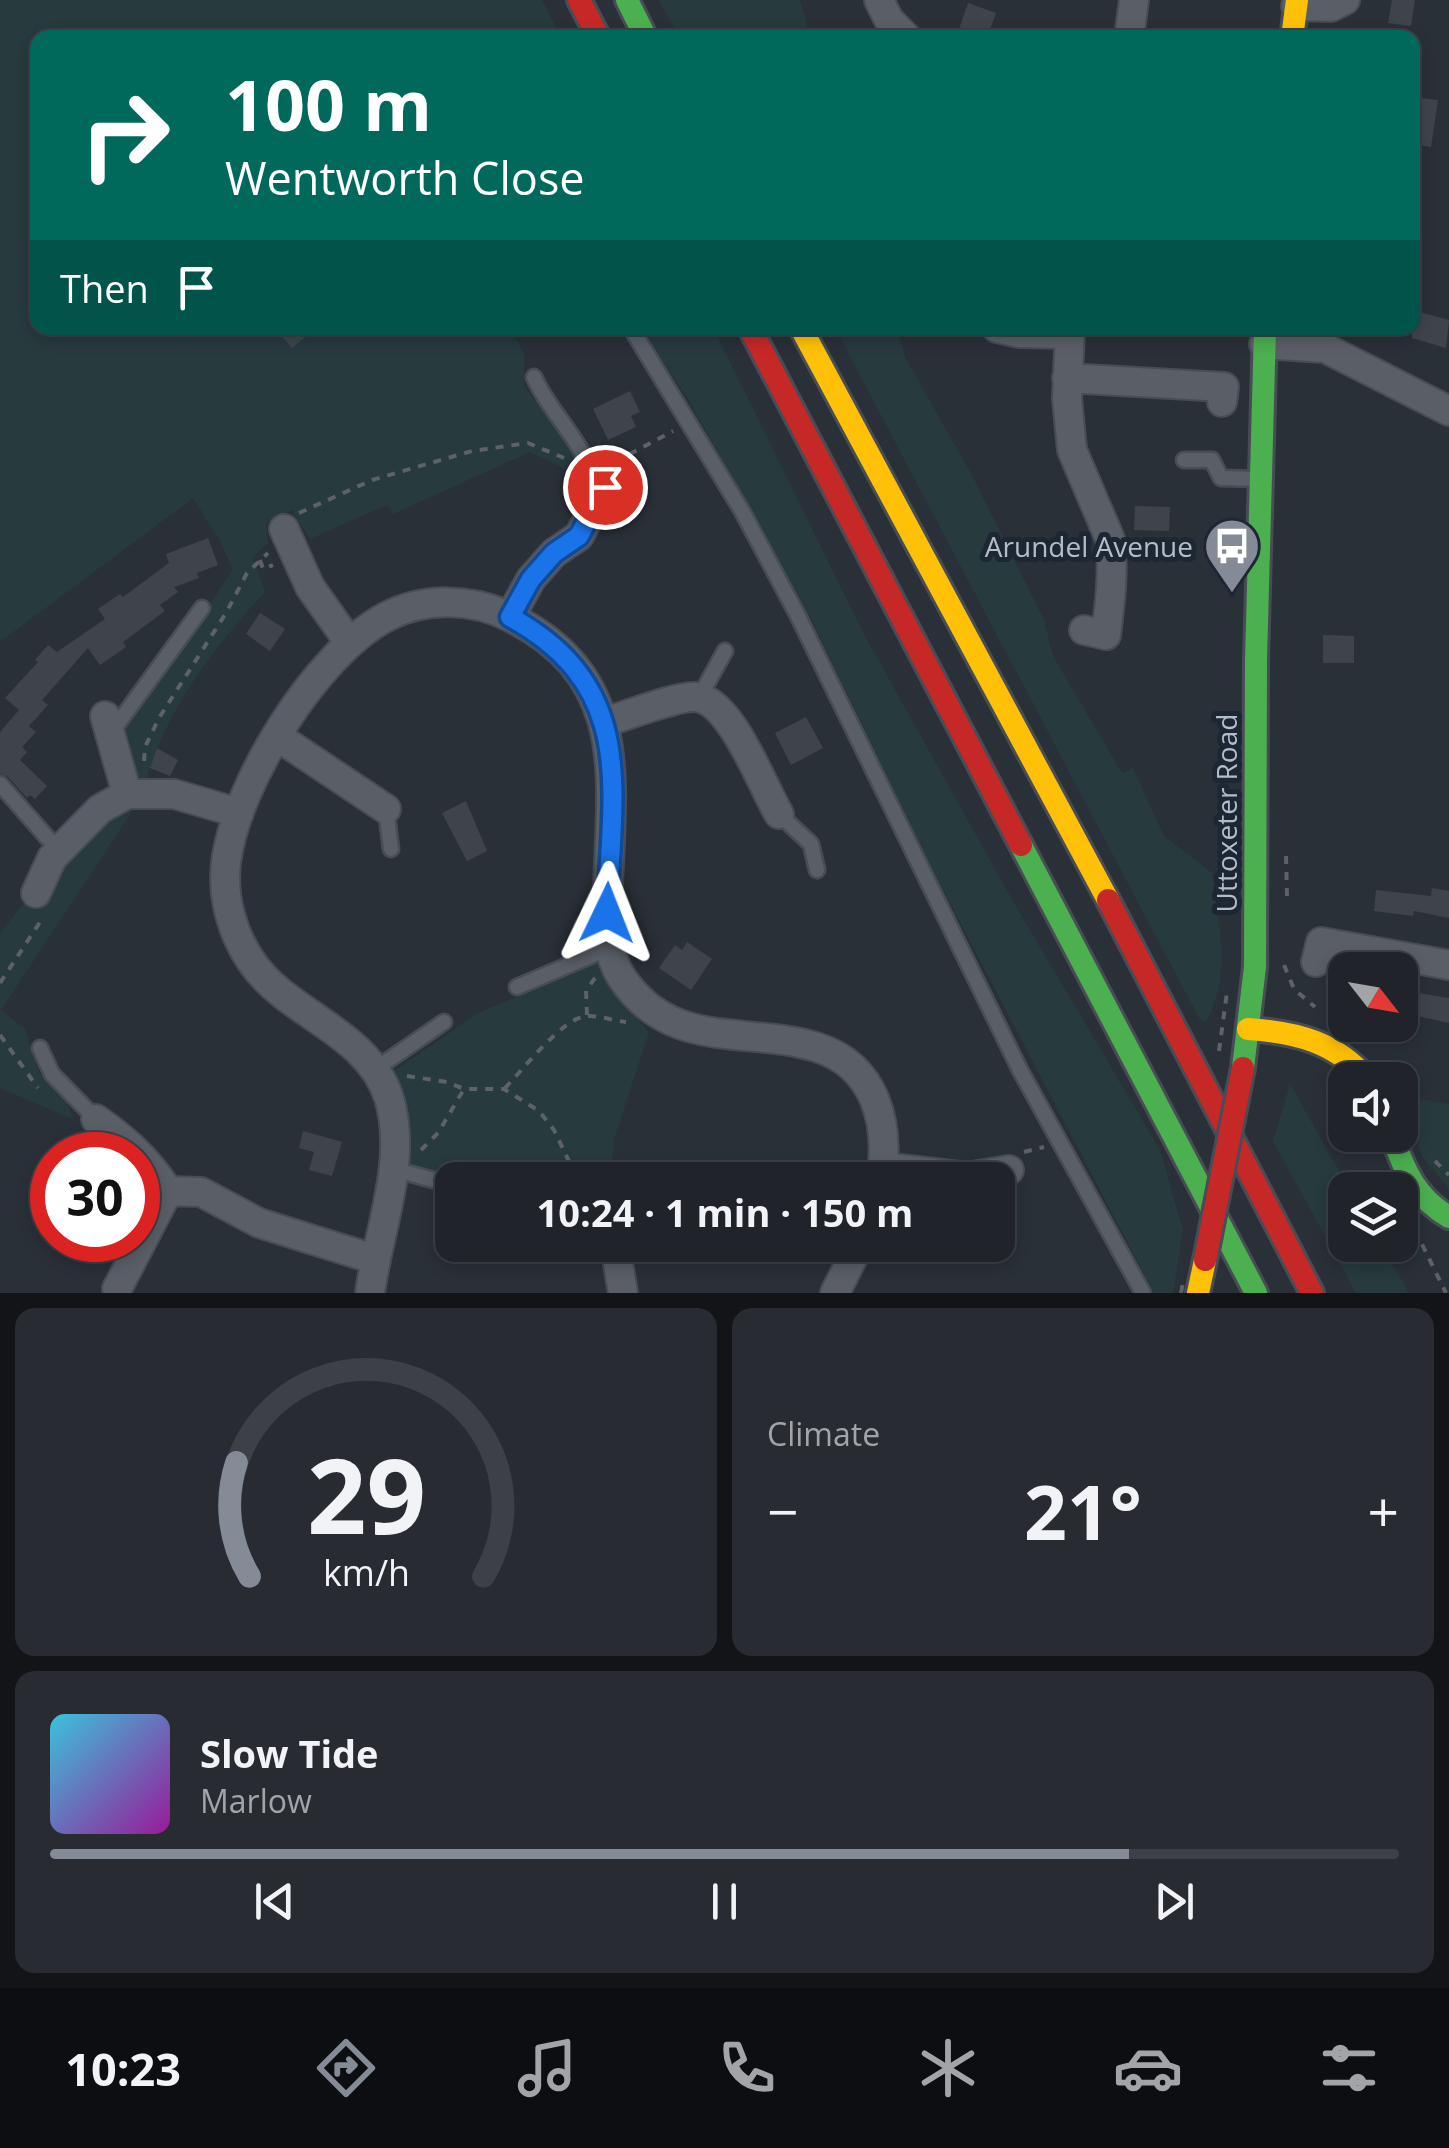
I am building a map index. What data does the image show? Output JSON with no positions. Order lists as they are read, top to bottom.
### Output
{
  "streets": {
    "main road": ["Uttoxeter Road"]
  },
  "places": {
    "bus stop": ["Arundel Avenue"]
  },
  "north": "bottom right",
  "page": {
    "turn": ["100 m", "Wentworth Close"],
    "then": "Then",
    "limit": "30",
    "trip": "10:24 · 1 min · 150 m",
    "tile": "Climate",
    "heat": ["−", "21°", "+"],
    "song": ["Slow Tide", "Marlow"],
    "tabs": "10:23",
    "gauge": ["29", "km/h"]
  }
}
